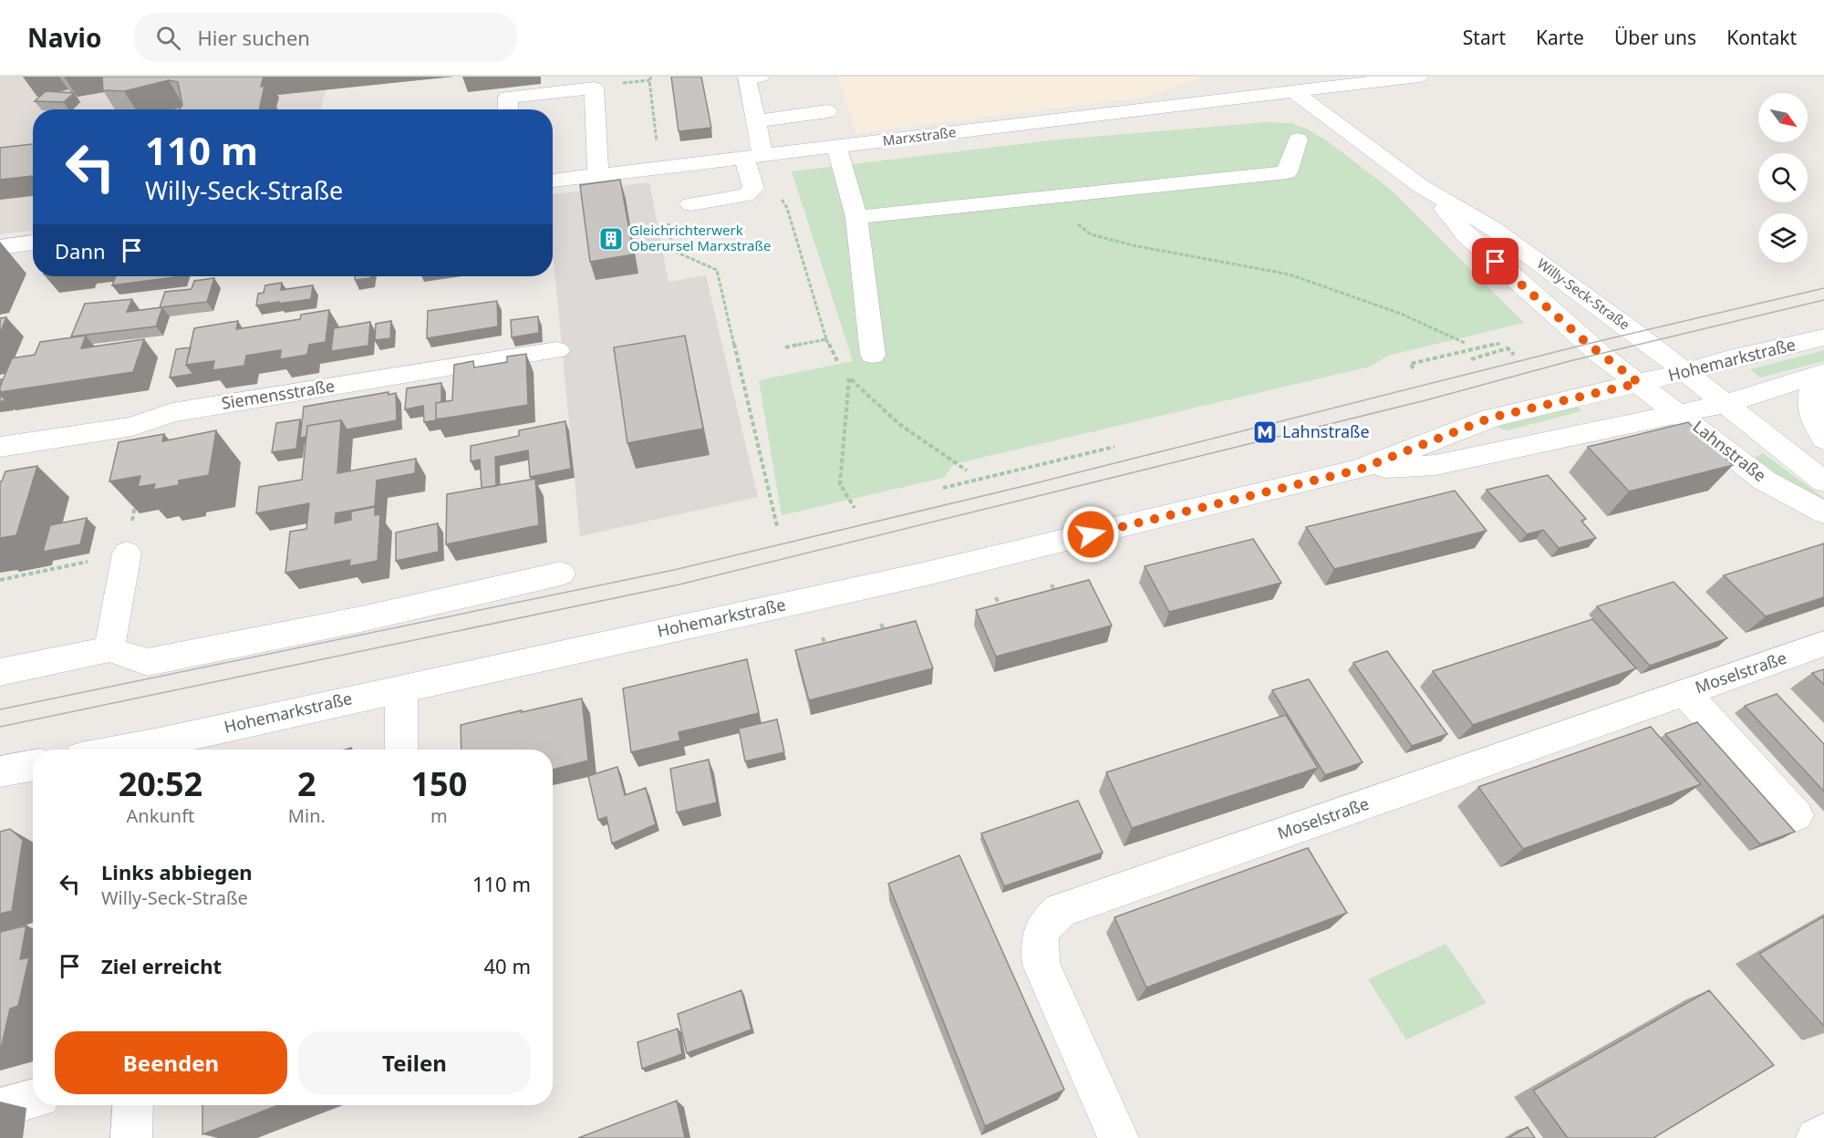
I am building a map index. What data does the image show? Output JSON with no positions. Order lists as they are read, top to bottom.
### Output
{
  "streets": {
    "street": [
      "Marxstraße",
      "Willy-Seck-Straße",
      "Hohemarkstraße",
      "Siemensstraße",
      "Lahnstraße",
      "Moselstraße"
    ]
  },
  "crossings": [
    ["Marxstraße", "Willy-Seck-Straße"],
    ["Willy-Seck-Straße", "Hohemarkstraße"],
    ["Willy-Seck-Straße", "Lahnstraße"],
    ["Hohemarkstraße", "Lahnstraße"]
  ],
  "places": {
    "building": ["Gleichrichterwerk Oberursel Marxstraße"],
    "metro station": ["Lahnstraße"]
  },
  "north": "bottom right",
  "page": {
    "header": "Navio",
    "search": "Hier suchen",
    "nav": [
      "Start",
      "Karte",
      "Über uns",
      "Kontakt"
    ],
    "turn": ["110 m", "Willy-Seck-Straße"],
    "then": "Dann",
    "eta": [
      "20:52",
      "Ankunft",
      "2",
      "Min.",
      "150",
      "m"
    ],
    "list": [
      {
        "name": "Links abbiegen",
        "note": "Willy-Seck-Straße",
        "value": "110 m"
      },
      {
        "name": "Ziel erreicht",
        "value": "40 m"
      }
    ],
    "buttons": ["Beenden", "Teilen"]
  }
}
